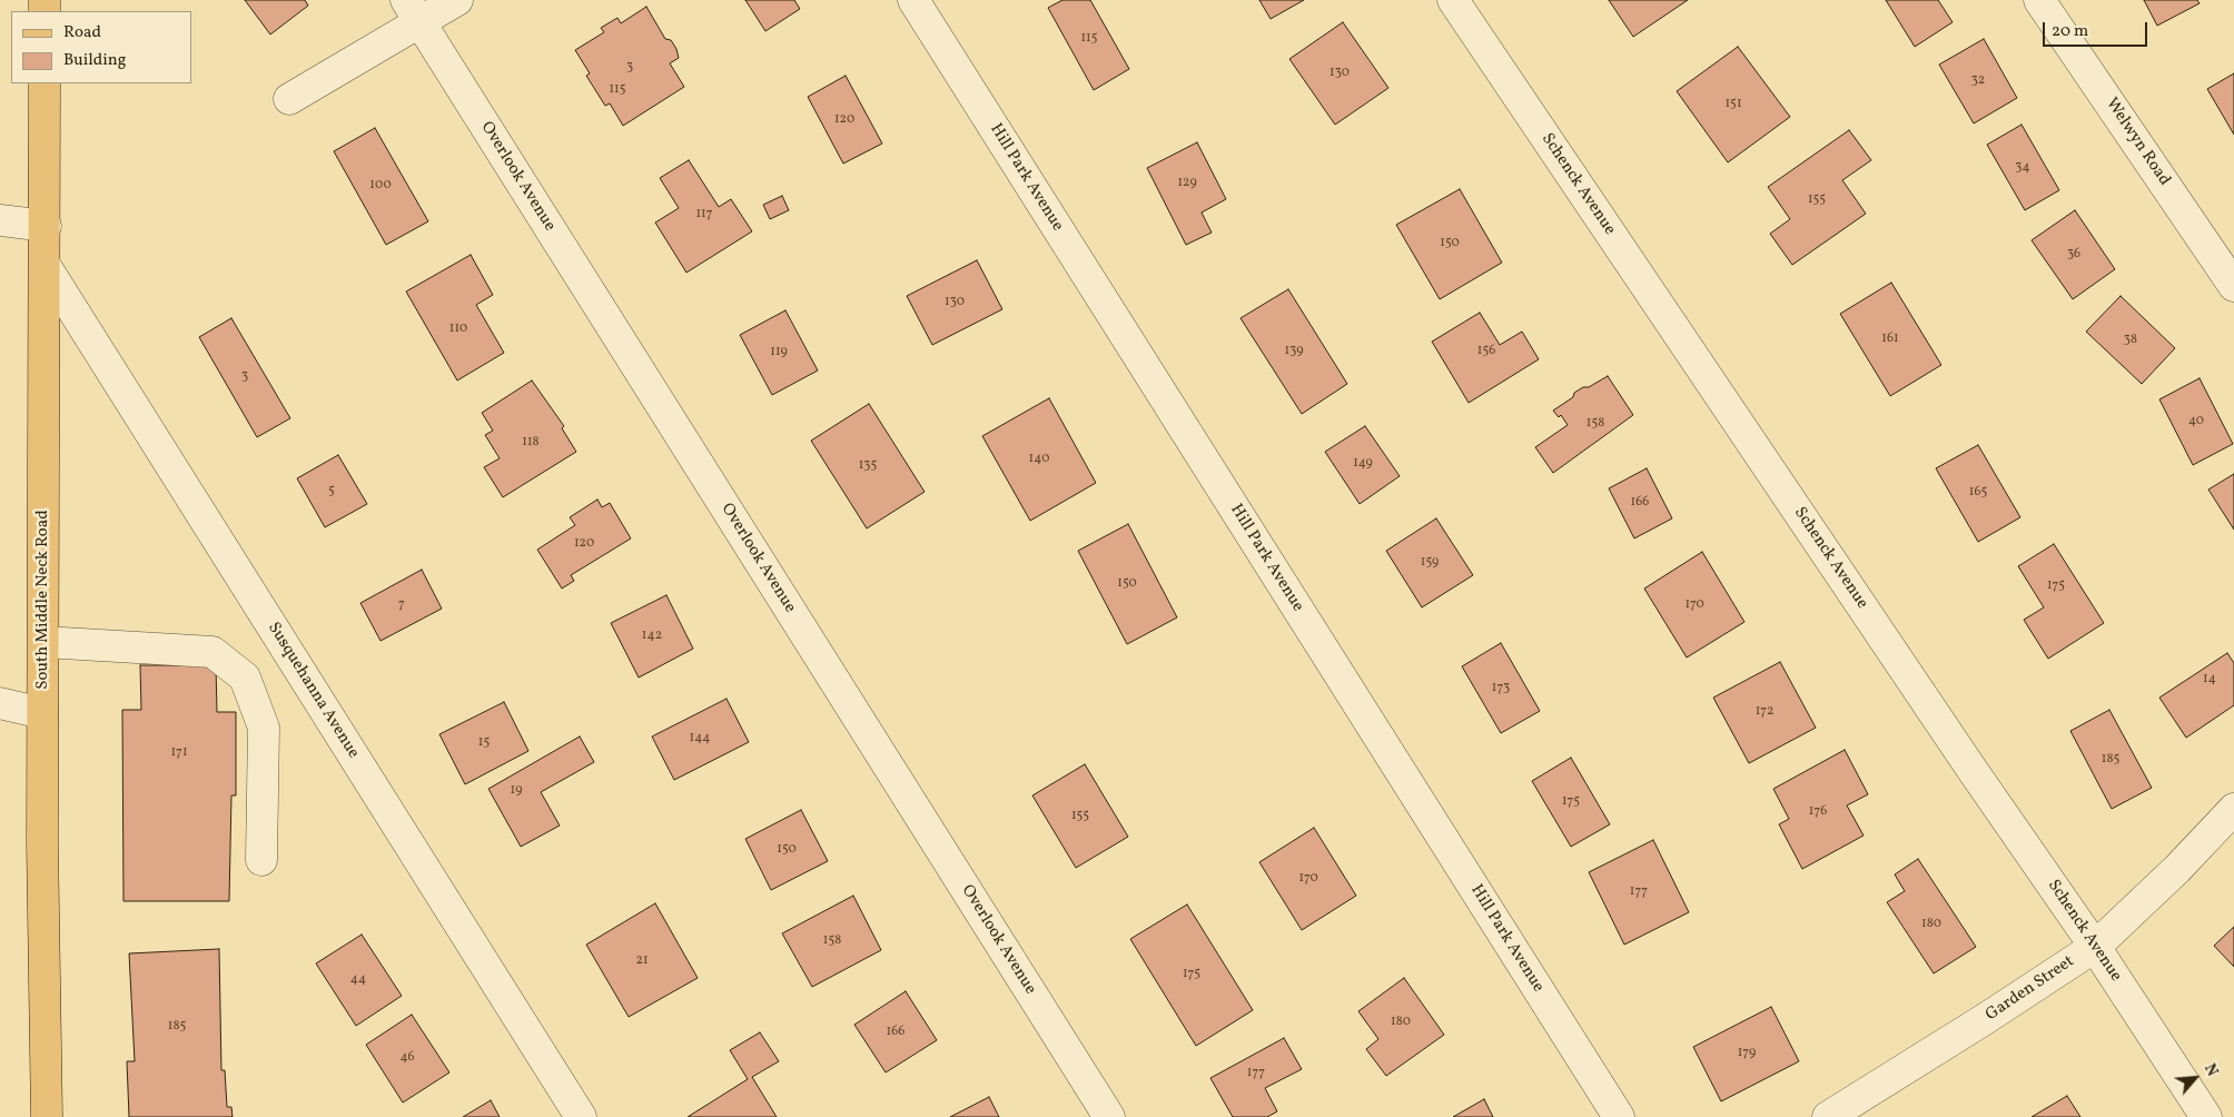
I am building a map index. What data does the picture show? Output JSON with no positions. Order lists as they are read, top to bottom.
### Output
{
  "streets": {
    "main road": ["South Middle Neck Road"],
    "street": [
      "Welwyn Road",
      "Overlook Avenue",
      "Hill Park Avenue",
      "Schenck Avenue",
      "Susquehanna Avenue",
      "Garden Street"
    ]
  },
  "crossings": [
    ["Schenck Avenue", "Garden Street"],
    ["South Middle Neck Road", "Susquehanna Avenue"]
  ],
  "house_numbers": [
    "115",
    "3",
    "130",
    "32",
    "115",
    "151",
    "120",
    "34",
    "129",
    "100",
    "155",
    "117",
    "150",
    "36",
    "130",
    "110",
    "161",
    "38",
    "139",
    "156",
    "119",
    "3",
    "40",
    "158",
    "118",
    "140",
    "149",
    "135",
    "5",
    "165",
    "166",
    "120",
    "159",
    "150",
    "175",
    "7",
    "170",
    "142",
    "14",
    "173",
    "172",
    "144",
    "15",
    "171",
    "185",
    "19",
    "175",
    "176",
    "155",
    "150",
    "170",
    "177",
    "180",
    "158",
    "21",
    "175",
    "44",
    "180",
    "185",
    "166",
    "179",
    "46",
    "177"
  ],
  "legend": ["Road", "Building"],
  "scale_bar": "20 m",
  "north": "top right"
}
